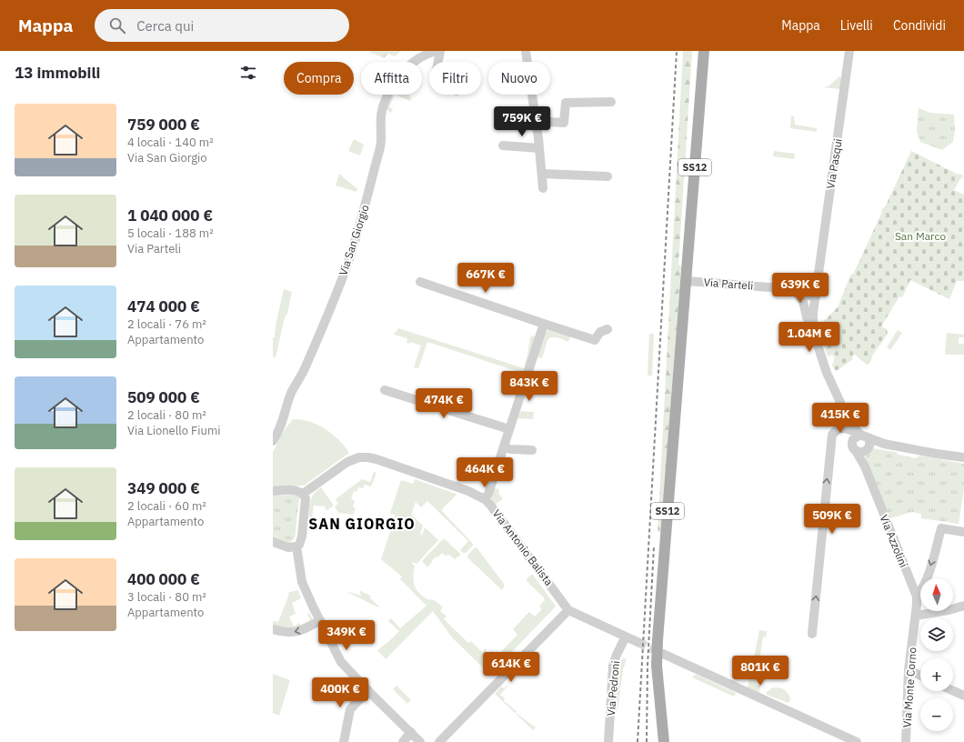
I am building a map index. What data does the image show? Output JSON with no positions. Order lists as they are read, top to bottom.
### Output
{
  "streets": {
    "main road": ["SS12"],
    "street": [
      "Via Pasqui",
      "Via San Giorgio",
      "Via Parteli",
      "Via Azzolini",
      "Via Antonio Balista",
      "Via Monte Corno",
      "Via Pedroni"
    ]
  },
  "crossings": [
    ["SS12", "Via Parteli"],
    ["Via Azzolini", "Via Monte Corno"],
    ["Via Antonio Balista", "Via Pedroni"]
  ],
  "districts": ["SAN GIORGIO"],
  "parks": ["San Marco"],
  "north": "top",
  "page": {
    "header": "Mappa",
    "search": "Cerca qui",
    "nav": ["Mappa", "Livelli", "Condividi"],
    "heading": "13 immobili",
    "chip": [
      "Compra",
      "Affitta",
      "Filtri",
      "Nuovo"
    ],
    "list": [
      {
        "name": "759 000 €",
        "note": "4 locali · 140 m² · Via San Giorgio"
      },
      {
        "name": "1 040 000 €",
        "note": "5 locali · 188 m² · Via Parteli"
      },
      {
        "name": "474 000 €",
        "note": "2 locali · 76 m² · Appartamento"
      },
      {
        "name": "509 000 €",
        "note": "2 locali · 80 m² · Via Lionello Fiumi"
      },
      {
        "name": "349 000 €",
        "note": "2 locali · 60 m² · Appartamento"
      },
      {
        "name": "400 000 €",
        "note": "3 locali · 80 m² · Appartamento"
      }
    ],
    "price": [
      "759K €",
      "667K €",
      "639K €",
      "1.04M €",
      "843K €",
      "474K €",
      "415K €",
      "464K €",
      "509K €",
      "349K €",
      "614K €",
      "801K €",
      "400K €"
    ],
    "map_buttons": ["+", "−"]
  }
}
